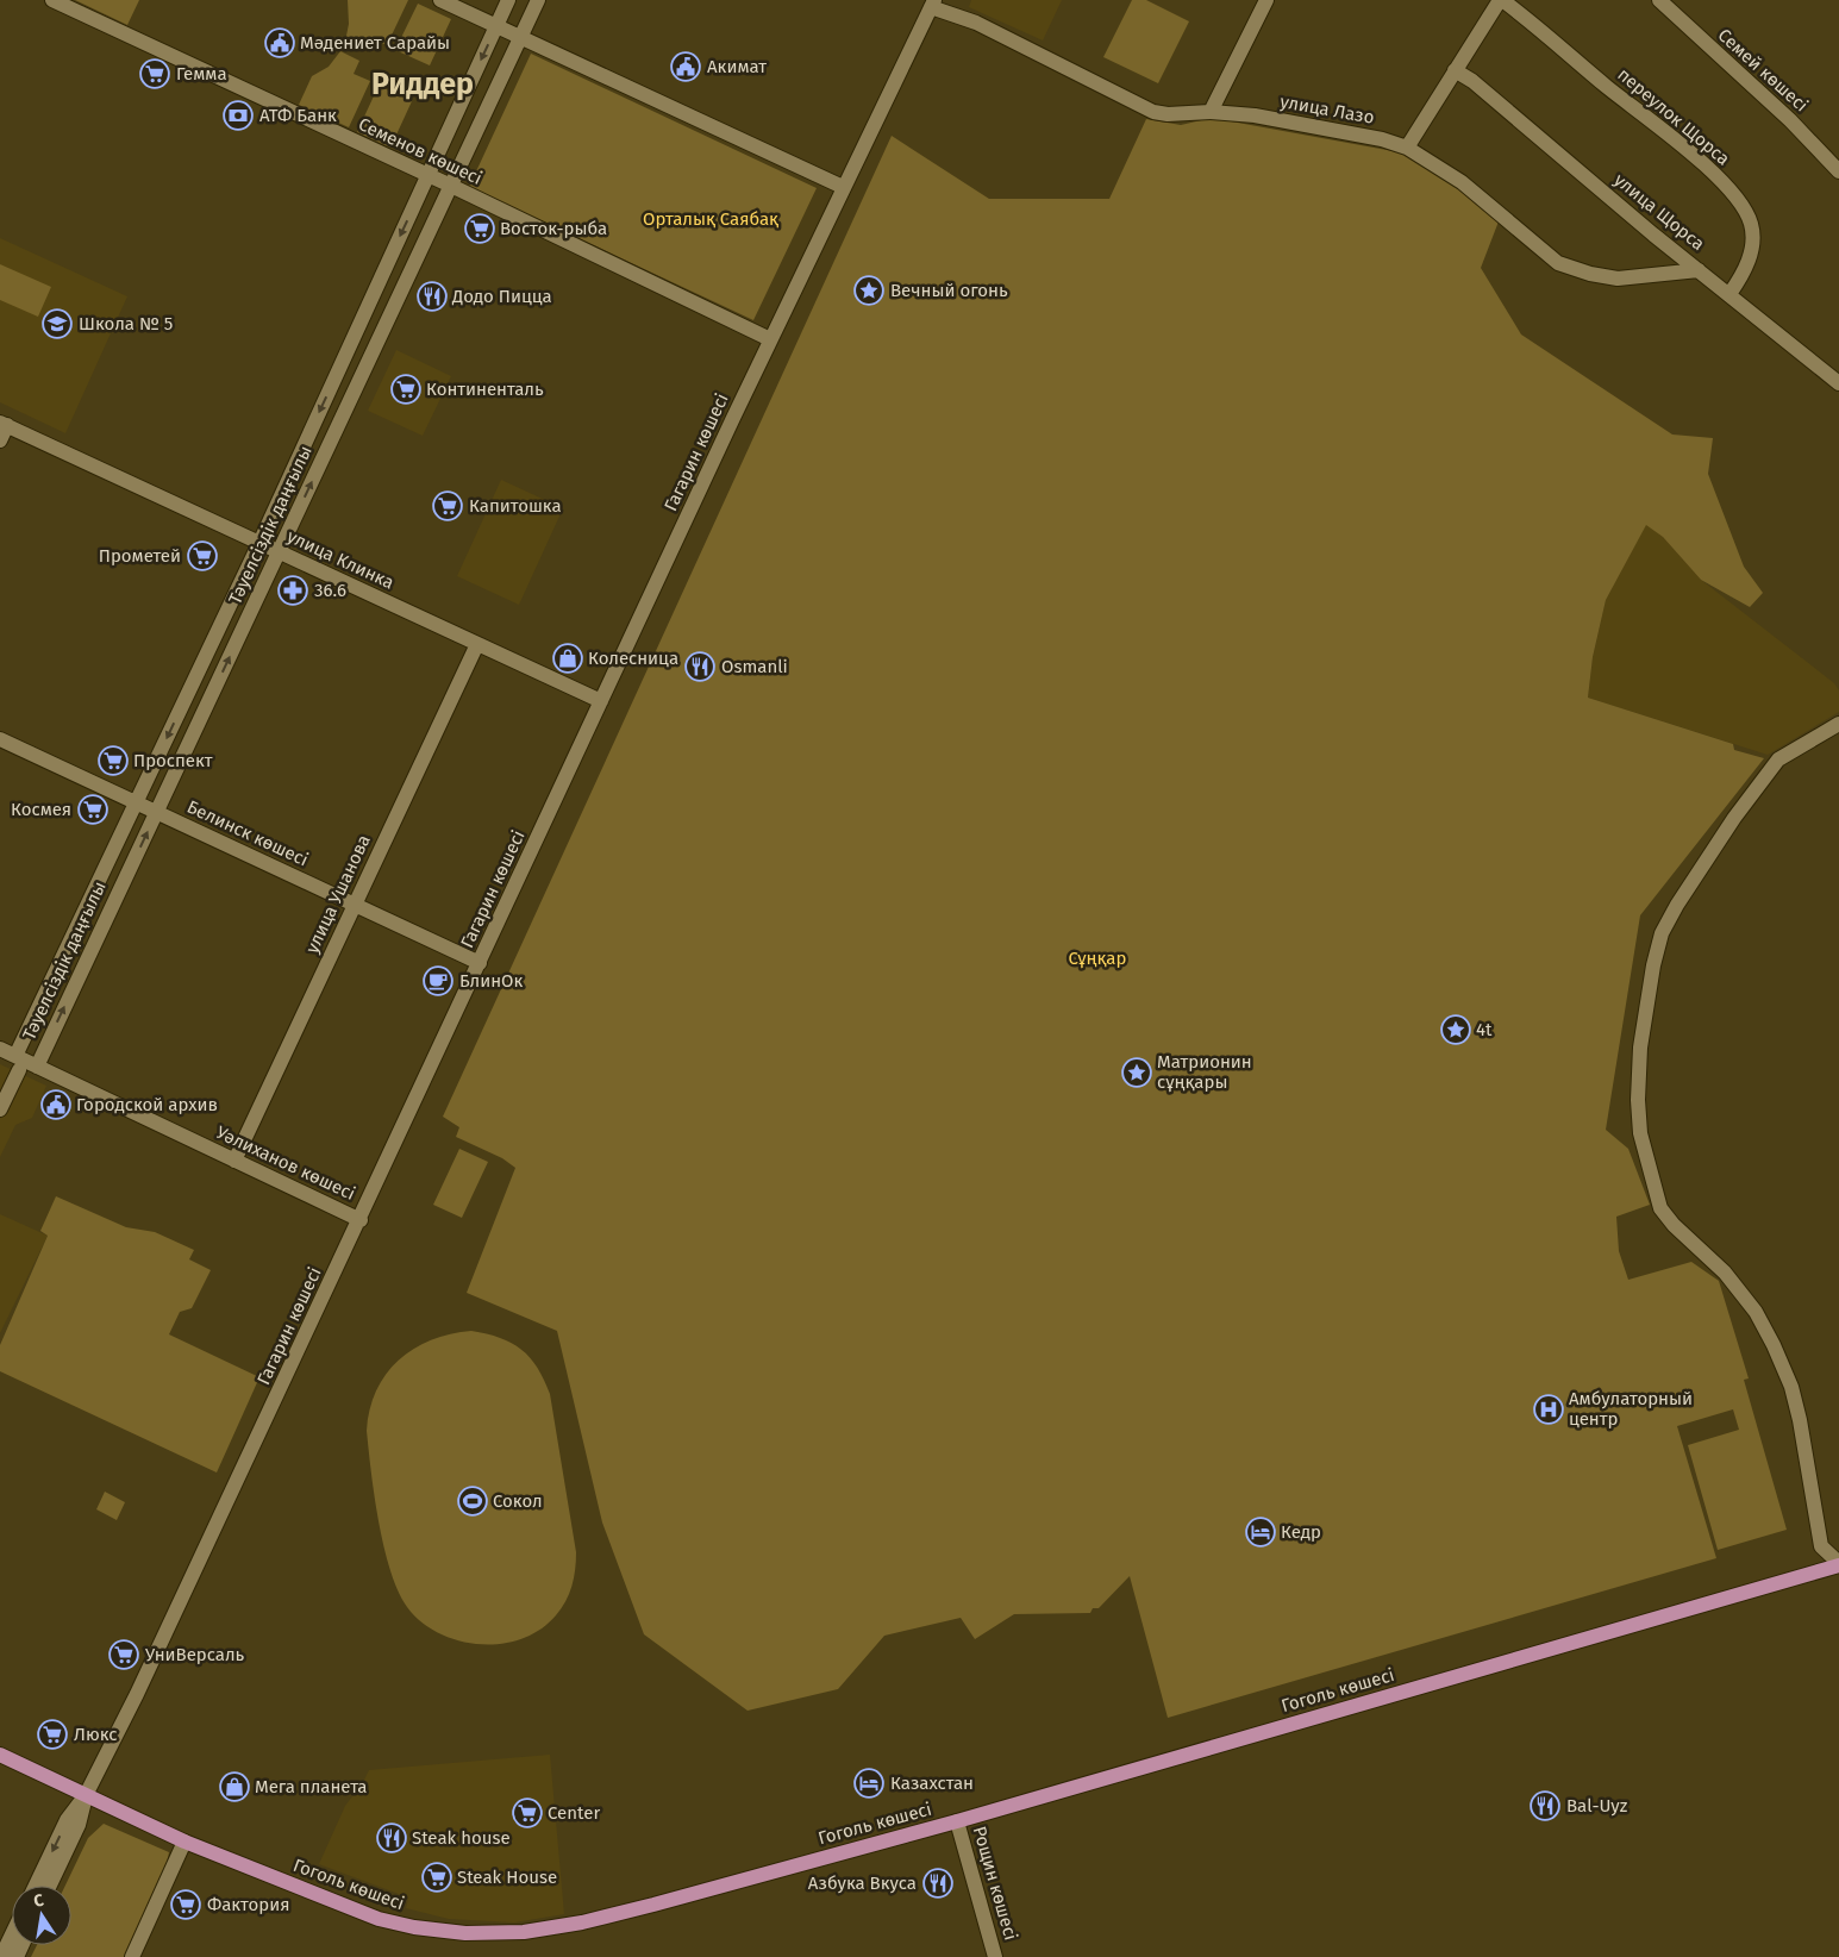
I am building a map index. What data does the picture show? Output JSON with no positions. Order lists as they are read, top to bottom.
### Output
{
  "streets": {
    "main road": ["Гоголь көшесі"],
    "street": [
      "Семей көшесі",
      "улица Лазо",
      "переулок Щорса",
      "Семенов көшесі",
      "улица Щорса",
      "Гагарин көшесі",
      "Тәуелсіздік даңғылы",
      "улица Клинка",
      "Белинск көшесі",
      "улица Ушанова",
      "Уәлиханов көшесі",
      "Рощин көшесі"
    ]
  },
  "crossings": [
    ["улица Лазо", "улица Щорса"],
    ["улица Лазо", "Гагарин көшесі"],
    ["переулок Щорса", "улица Щорса"],
    ["Семенов көшесі", "Гагарин көшесі"],
    ["Семенов көшесі", "Тәуелсіздік даңғылы"],
    ["Гагарин көшесі", "улица Клинка"],
    ["Гагарин көшесі", "Белинск көшесі"],
    ["Гагарин көшесі", "Уәлиханов көшесі"],
    ["Гагарин көшесі", "Гоголь көшесі"],
    ["Тәуелсіздік даңғылы", "улица Клинка"],
    ["Тәуелсіздік даңғылы", "Белинск көшесі"],
    ["Тәуелсіздік даңғылы", "Уәлиханов көшесі"],
    ["улица Клинка", "улица Ушанова"],
    ["Белинск көшесі", "улица Ушанова"],
    ["улица Ушанова", "Уәлиханов көшесі"],
    ["Гоголь көшесі", "Рощин көшесі"]
  ],
  "districts": ["Риддер"],
  "parks": ["Орталық Саябақ", "Сұңқар"],
  "places": {
    "public building": ["Мәдениет Сарайы", "Акимат", "Городской архив"],
    "supermarket": [
      "Гемма",
      "Восток-рыба",
      "Континенталь",
      "Капитошка",
      "Прометей",
      "Проспект",
      "Космея",
      "УниВерсаль",
      "Люкс",
      "Center",
      "Steak House",
      "Фактория"
    ],
    "bank": ["АТФ Банк"],
    "place": ["Вечный огонь", "4t", "Матрионин сұңқары"],
    "restaurant": [
      "Додо Пицца",
      "Osmanli",
      "Bal-Uyz",
      "Steak house",
      "Азбука Вкуса"
    ],
    "school or university": ["Школа № 5"],
    "pharmacy": ["36.6"],
    "shop": ["Колесница", "Мега планета"],
    "cafe": ["БлинОк"],
    "hospital": ["Амбулаторный центр"],
    "sports": ["Сокол"],
    "hotel": ["Кедр", "Казахстан"]
  },
  "north": "top"
}
